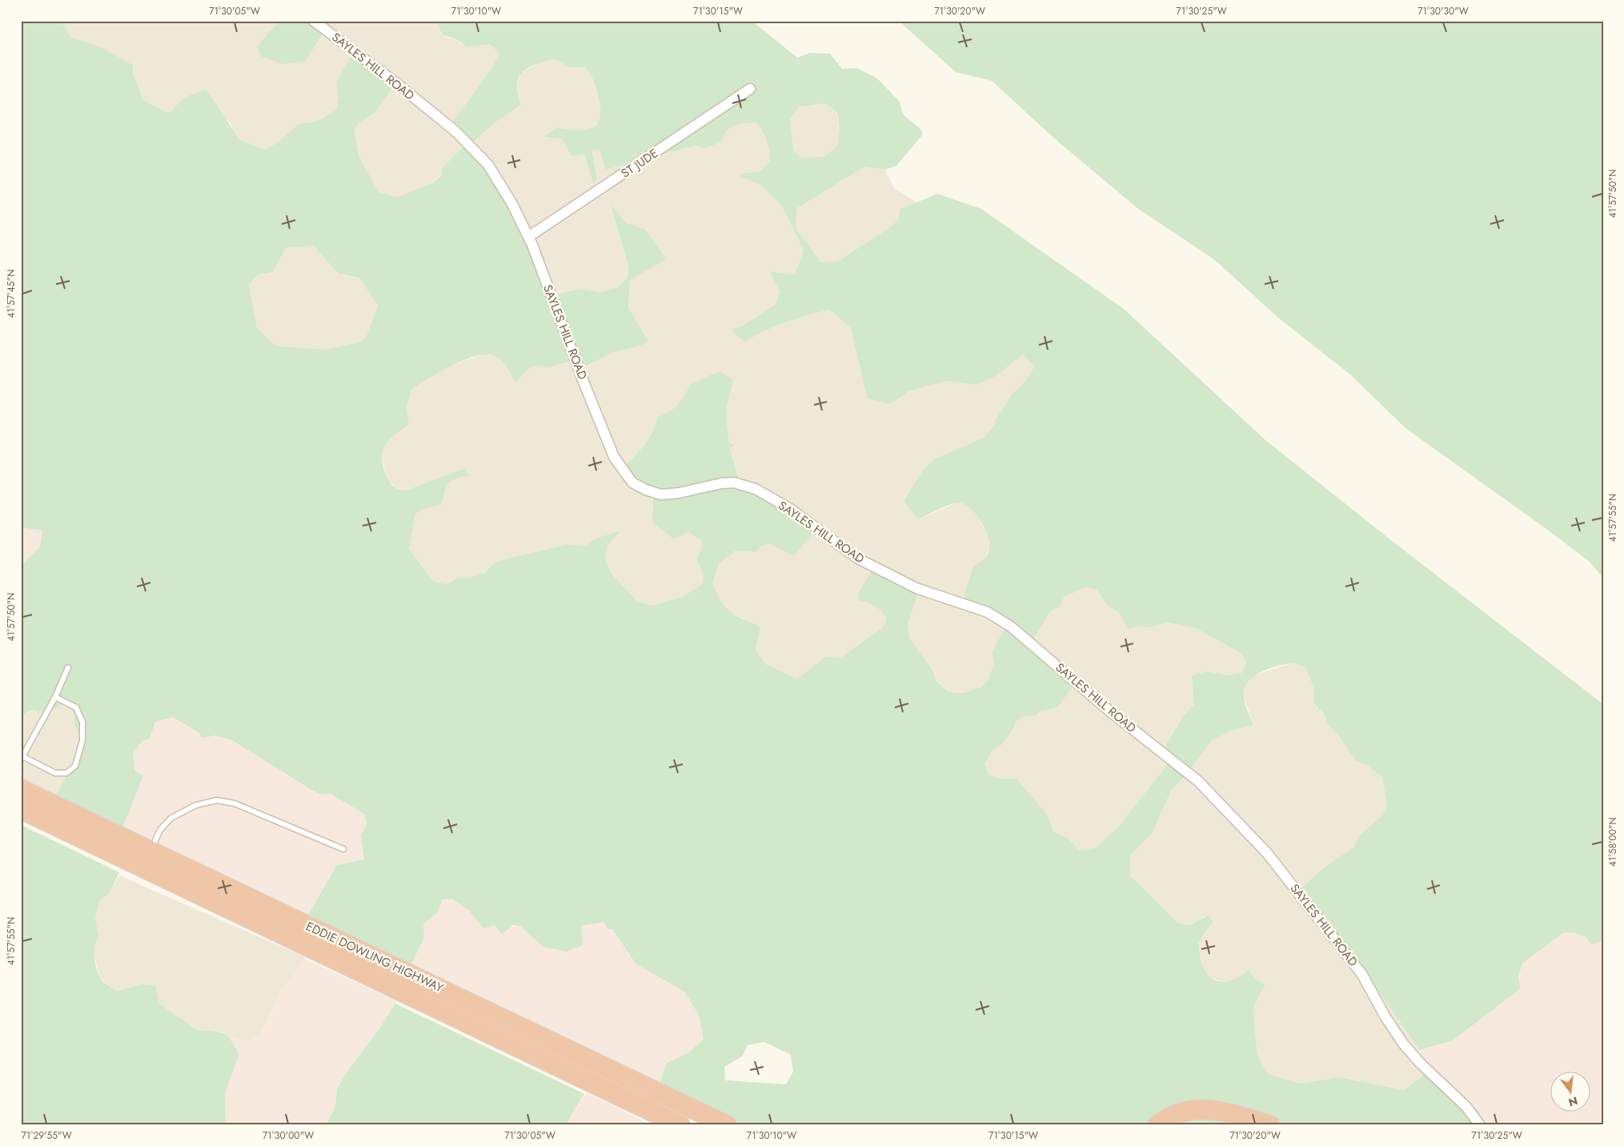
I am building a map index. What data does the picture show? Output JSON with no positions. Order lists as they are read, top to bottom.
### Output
{
  "streets": {
    "highway": ["EDDIE DOWLING HIGHWAY"],
    "street": ["SAYLES HILL ROAD", "ST JUDE"]
  },
  "crossings": [
    ["SAYLES HILL ROAD", "ST JUDE"]
  ],
  "north": "bottom",
  "coordinates": [
    "71°30'05\"W",
    "71°30'10\"W",
    "71°30'15\"W",
    "71°30'20\"W",
    "71°30'25\"W",
    "71°30'30\"W",
    "41°57'50\"N",
    "41°57'45\"N",
    "41°57'55\"N",
    "41°58'00\"N",
    "71°29'55\"W",
    "71°30'00\"W"
  ]
}
